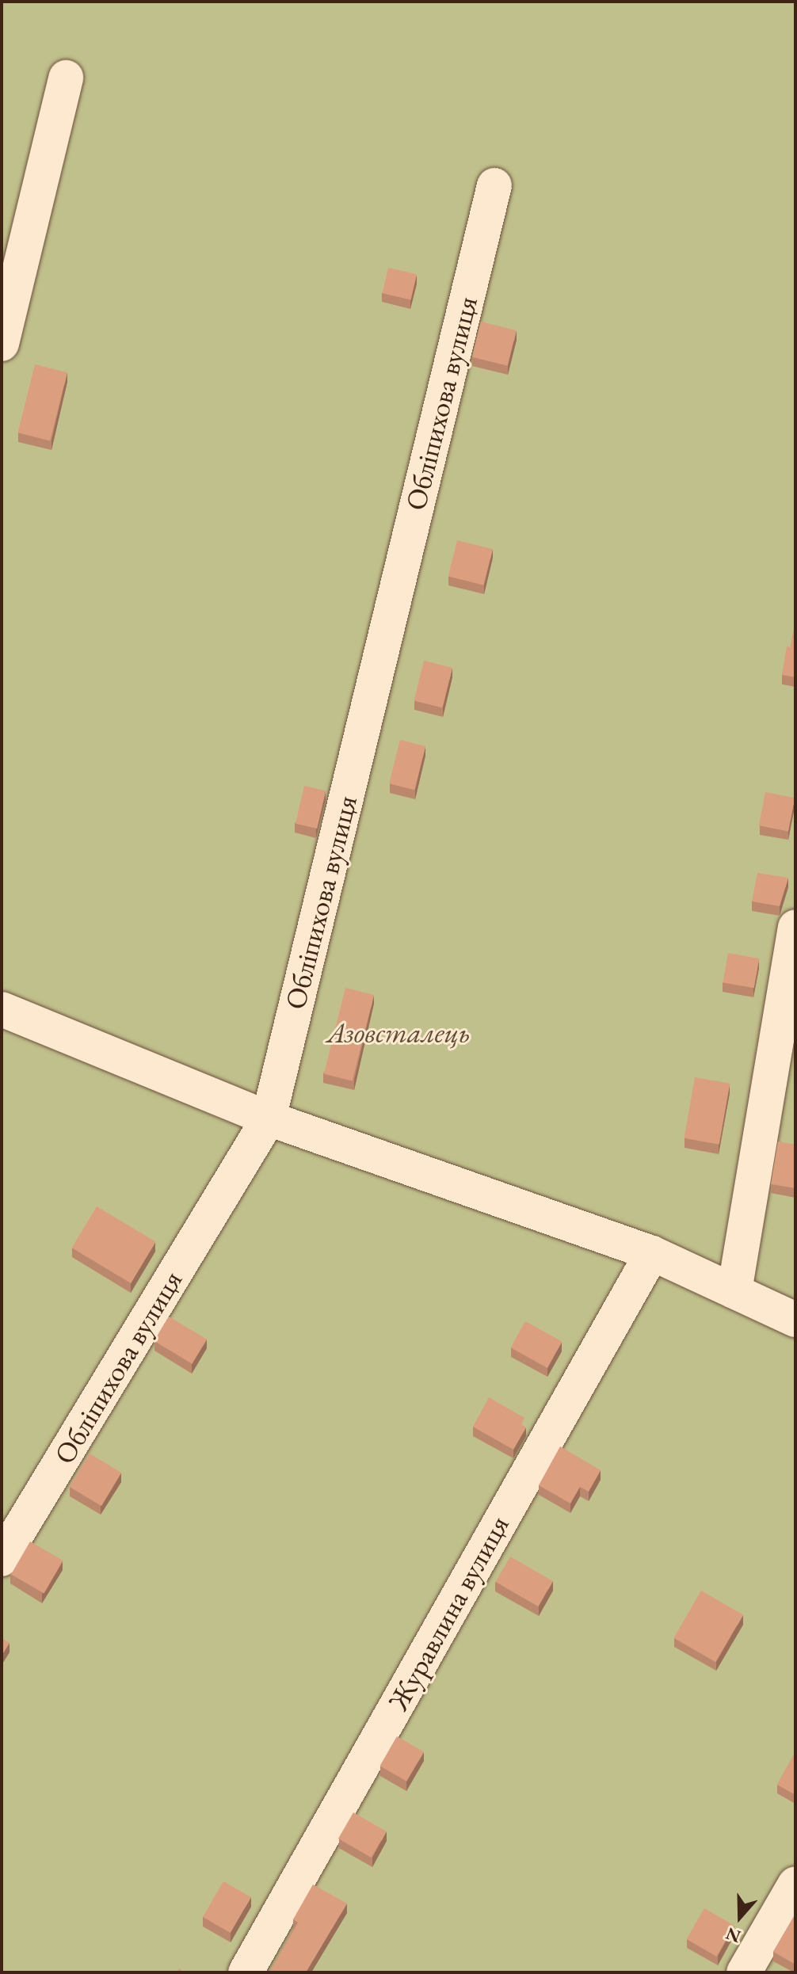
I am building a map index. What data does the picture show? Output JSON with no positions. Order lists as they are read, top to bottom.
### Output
{
  "streets": {
    "street": ["Обліпихова вулиця", "Журавлина вулиця"]
  },
  "parks": ["Азовсталець"],
  "north": "bottom"
}
